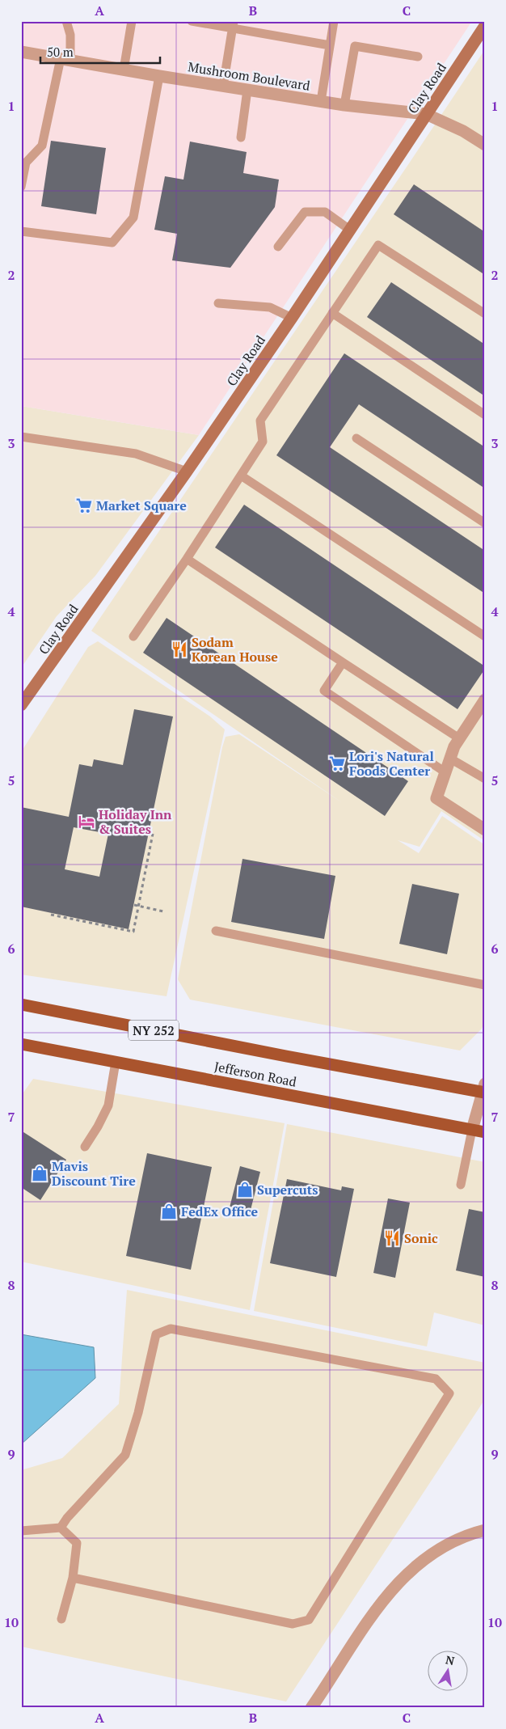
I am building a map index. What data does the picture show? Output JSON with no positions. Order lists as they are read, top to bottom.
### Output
{
  "streets": {
    "main road": ["NY 252", "Jefferson Road"],
    "street": ["Mushroom Boulevard", "Clay Road"]
  },
  "crossings": [
    ["Mushroom Boulevard", "Clay Road"]
  ],
  "places": {
    "supermarket": ["Market Square", "Lori's Natural Foods Center"],
    "restaurant": ["Sodam Korean House", "Sonic"],
    "hotel": ["Holiday Inn & Suites"],
    "shop": ["Mavis Discount Tire", "Supercuts", "FedEx Office"]
  },
  "scale_bar": "50 m",
  "north": "top",
  "grid": {
    "columns": ["A", "B", "C"],
    "rows": [
      "1",
      "2",
      "3",
      "4",
      "5",
      "6",
      "7",
      "8",
      "9",
      "10"
    ]
  }
}
